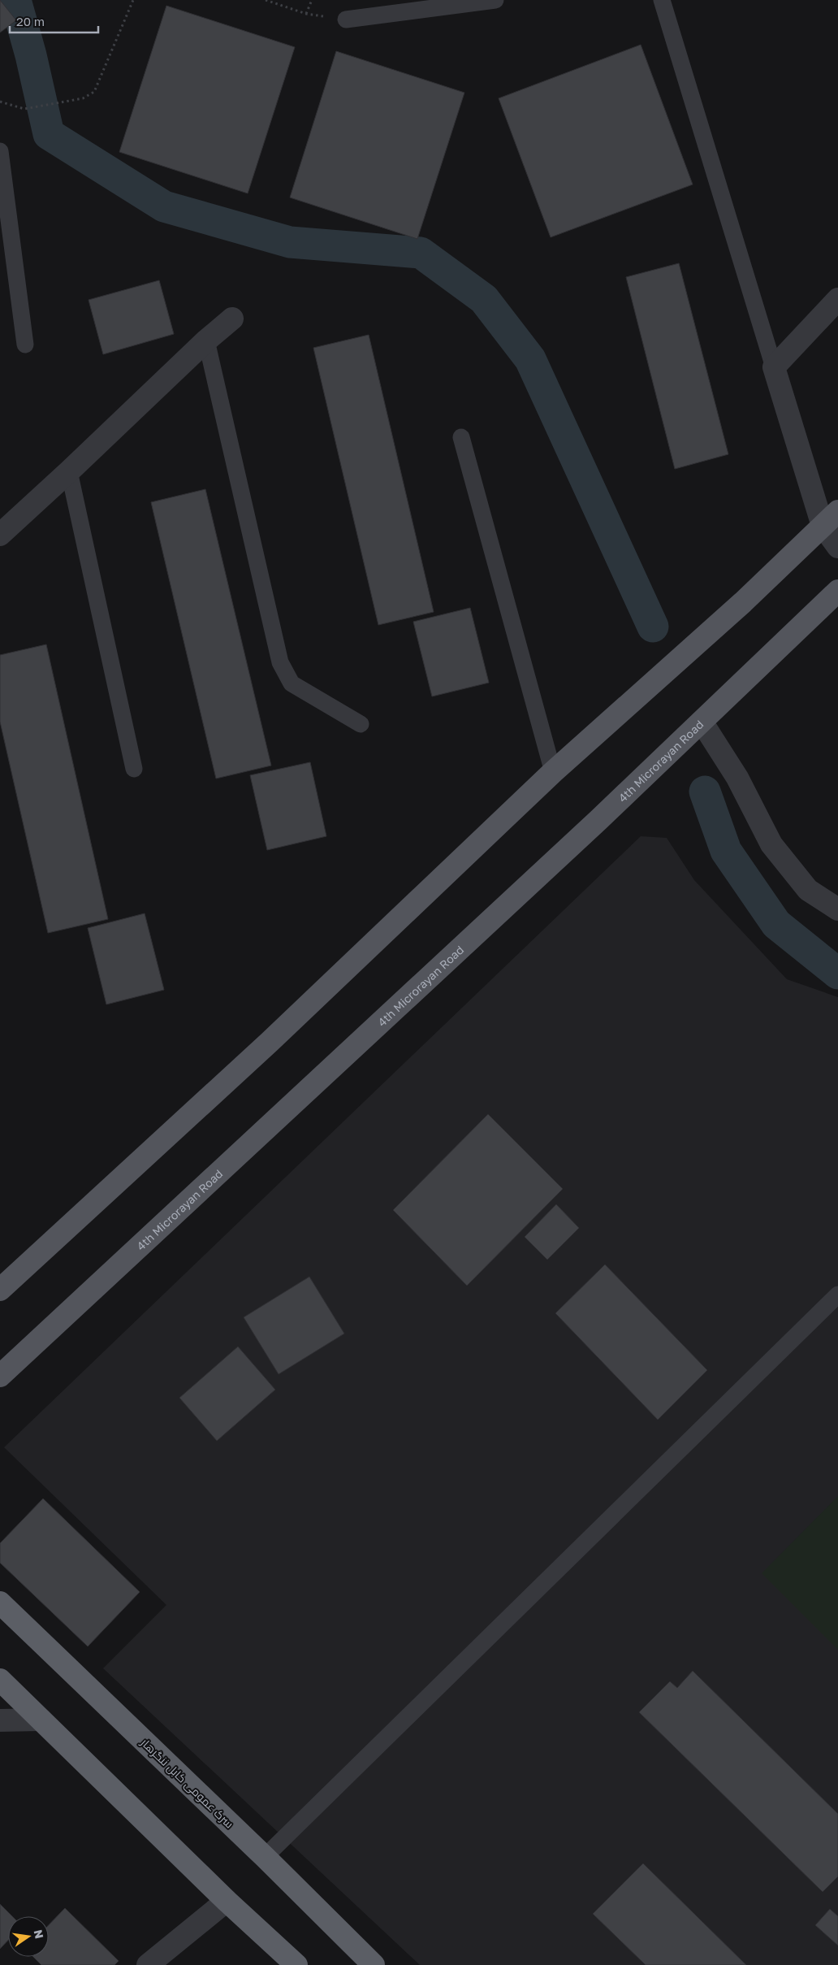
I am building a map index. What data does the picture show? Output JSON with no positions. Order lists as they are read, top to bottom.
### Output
{
  "streets": {
    "highway": ["سرک عمومی کابل ننگرهار"],
    "main road": ["4th Microrayan Road"]
  },
  "scale_bar": "20 m",
  "north": "right"
}
